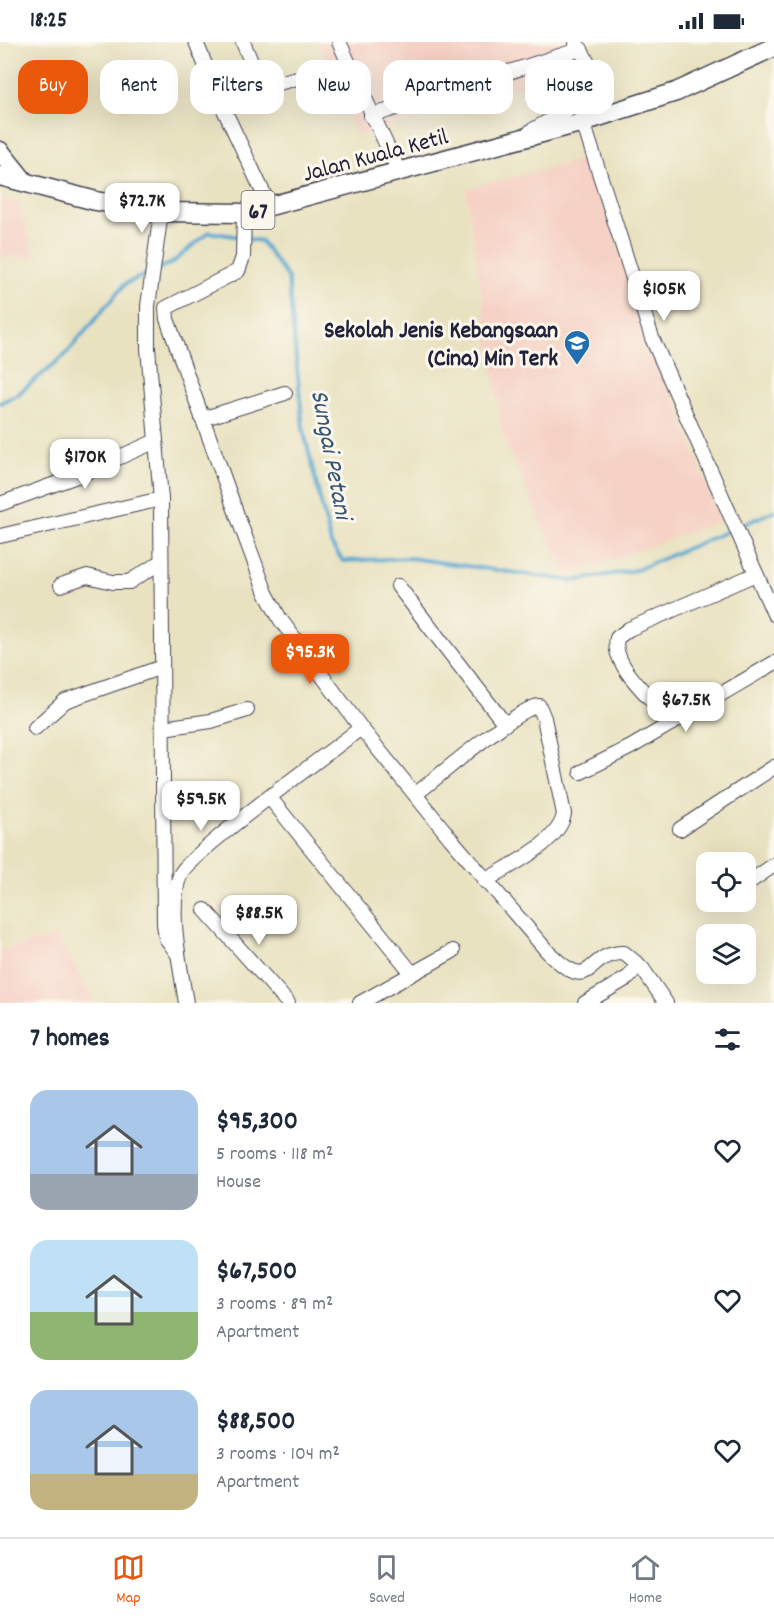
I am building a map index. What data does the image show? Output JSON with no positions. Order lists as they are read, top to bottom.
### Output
{
  "streets": {
    "main road": ["Jalan Kuala Ketil", "67"]
  },
  "water": ["Sungai Petani"],
  "places": {
    "school or university": ["Sekolah Jenis Kebangsaan (Cina) Min Terk"]
  },
  "page": {
    "status": "18:25",
    "chip": [
      "Buy",
      "Rent",
      "Filters",
      "New",
      "Apartment",
      "House"
    ],
    "price": [
      "$72.7K",
      "$105K",
      "$170K",
      "$95.3K",
      "$67.5K",
      "$59.5K",
      "$88.5K"
    ],
    "heading": "7 homes",
    "list": [
      {
        "name": "$95,300",
        "note": "5 rooms · 118 m² · House"
      },
      {
        "name": "$67,500",
        "note": "3 rooms · 89 m² · Apartment"
      },
      {
        "name": "$88,500",
        "note": "3 rooms · 104 m² · Apartment"
      }
    ],
    "tabs": ["Map", "Saved", "Home"]
  }
}
